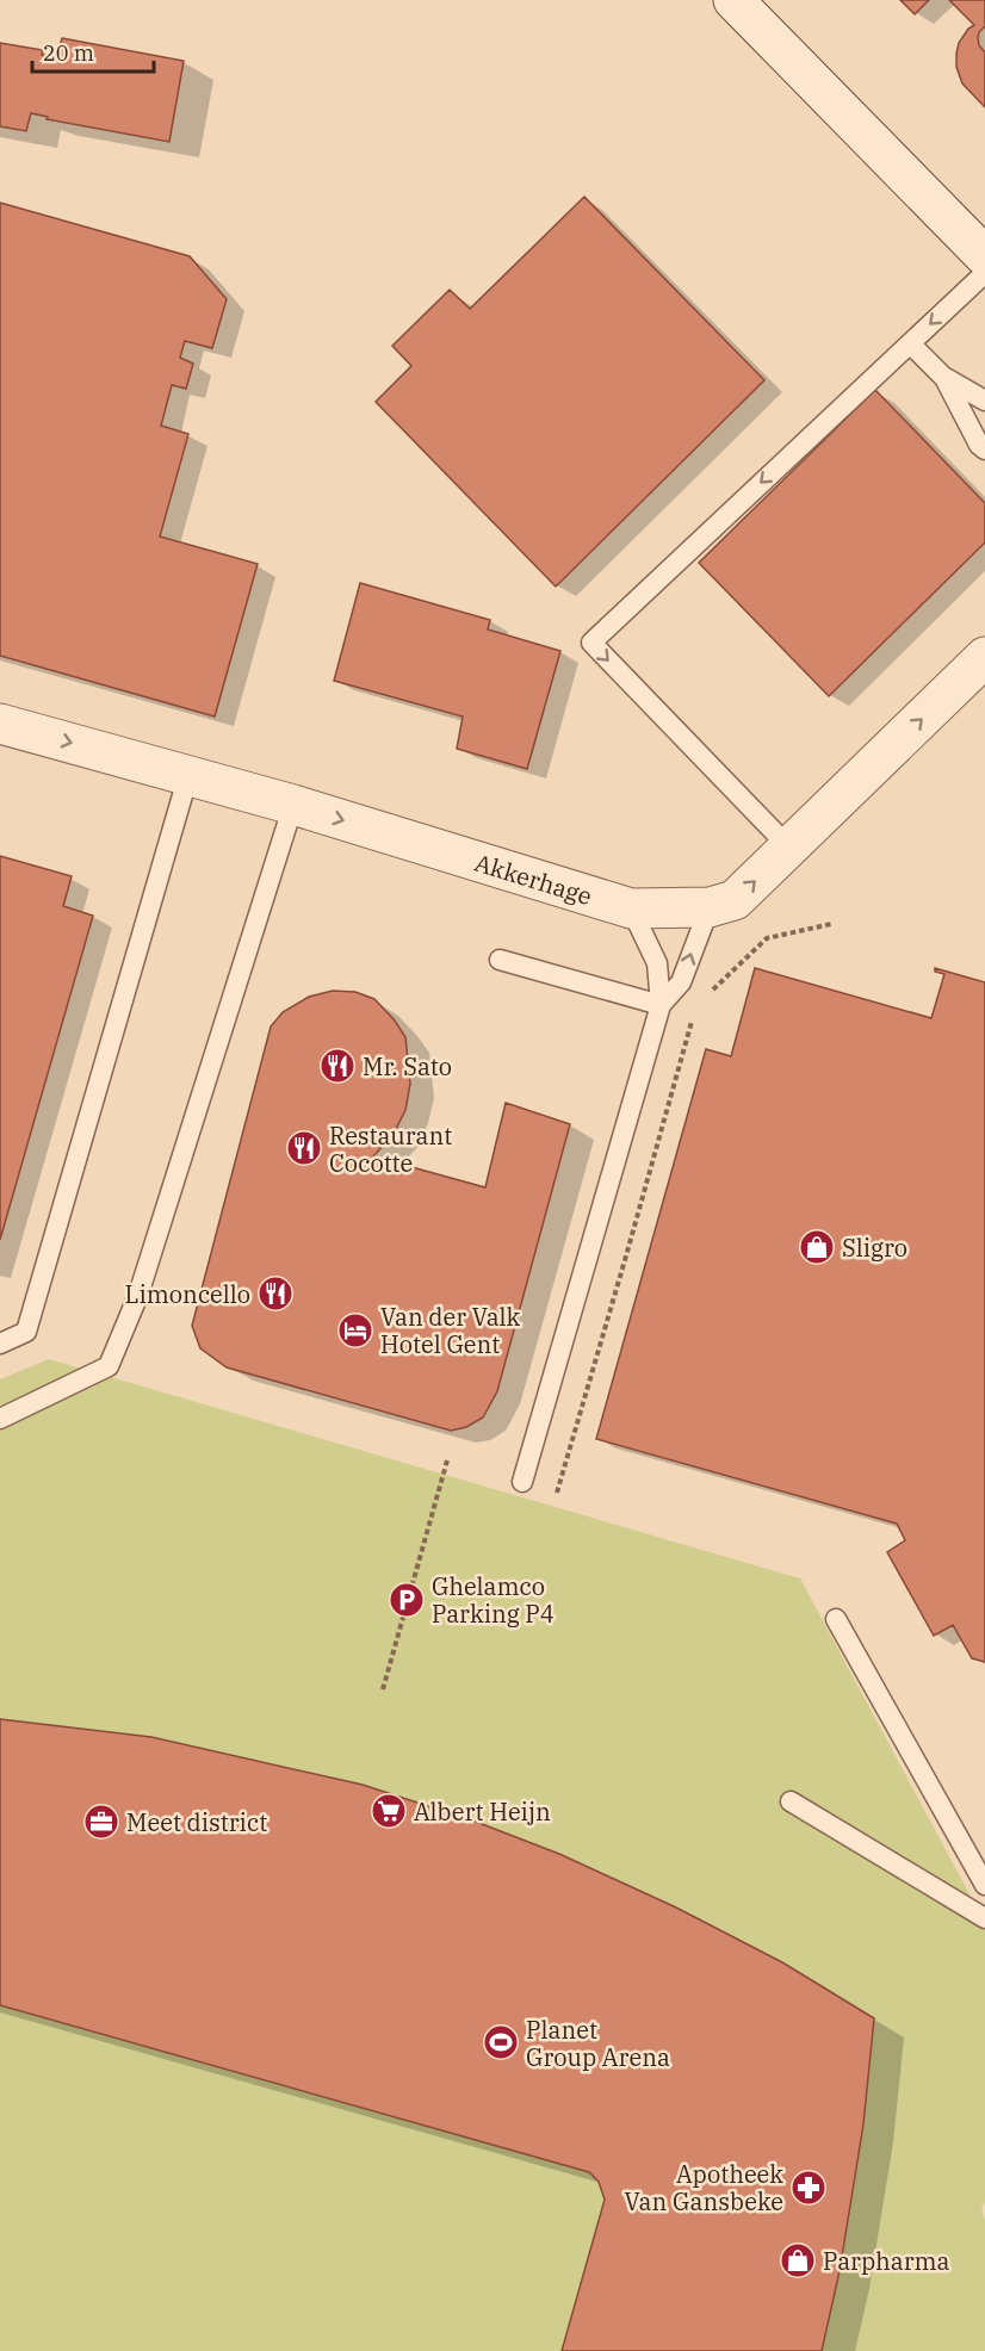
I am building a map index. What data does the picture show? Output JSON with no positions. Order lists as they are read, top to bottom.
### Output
{
  "streets": {
    "street": ["Akkerhage"]
  },
  "one_way": ["Akkerhage"],
  "places": {
    "restaurant": ["Mr. Sato", "Restaurant Cocotte", "Limoncello"],
    "shop": ["Sligro", "Parpharma"],
    "hotel": ["Van der Valk Hotel Gent"],
    "parking": ["Ghelamco Parking P4"],
    "supermarket": ["Albert Heijn"],
    "office": ["Meet district"],
    "sports": ["Planet Group Arena"],
    "pharmacy": ["Apotheek Van Gansbeke"]
  },
  "scale_bar": "20 m"
}
